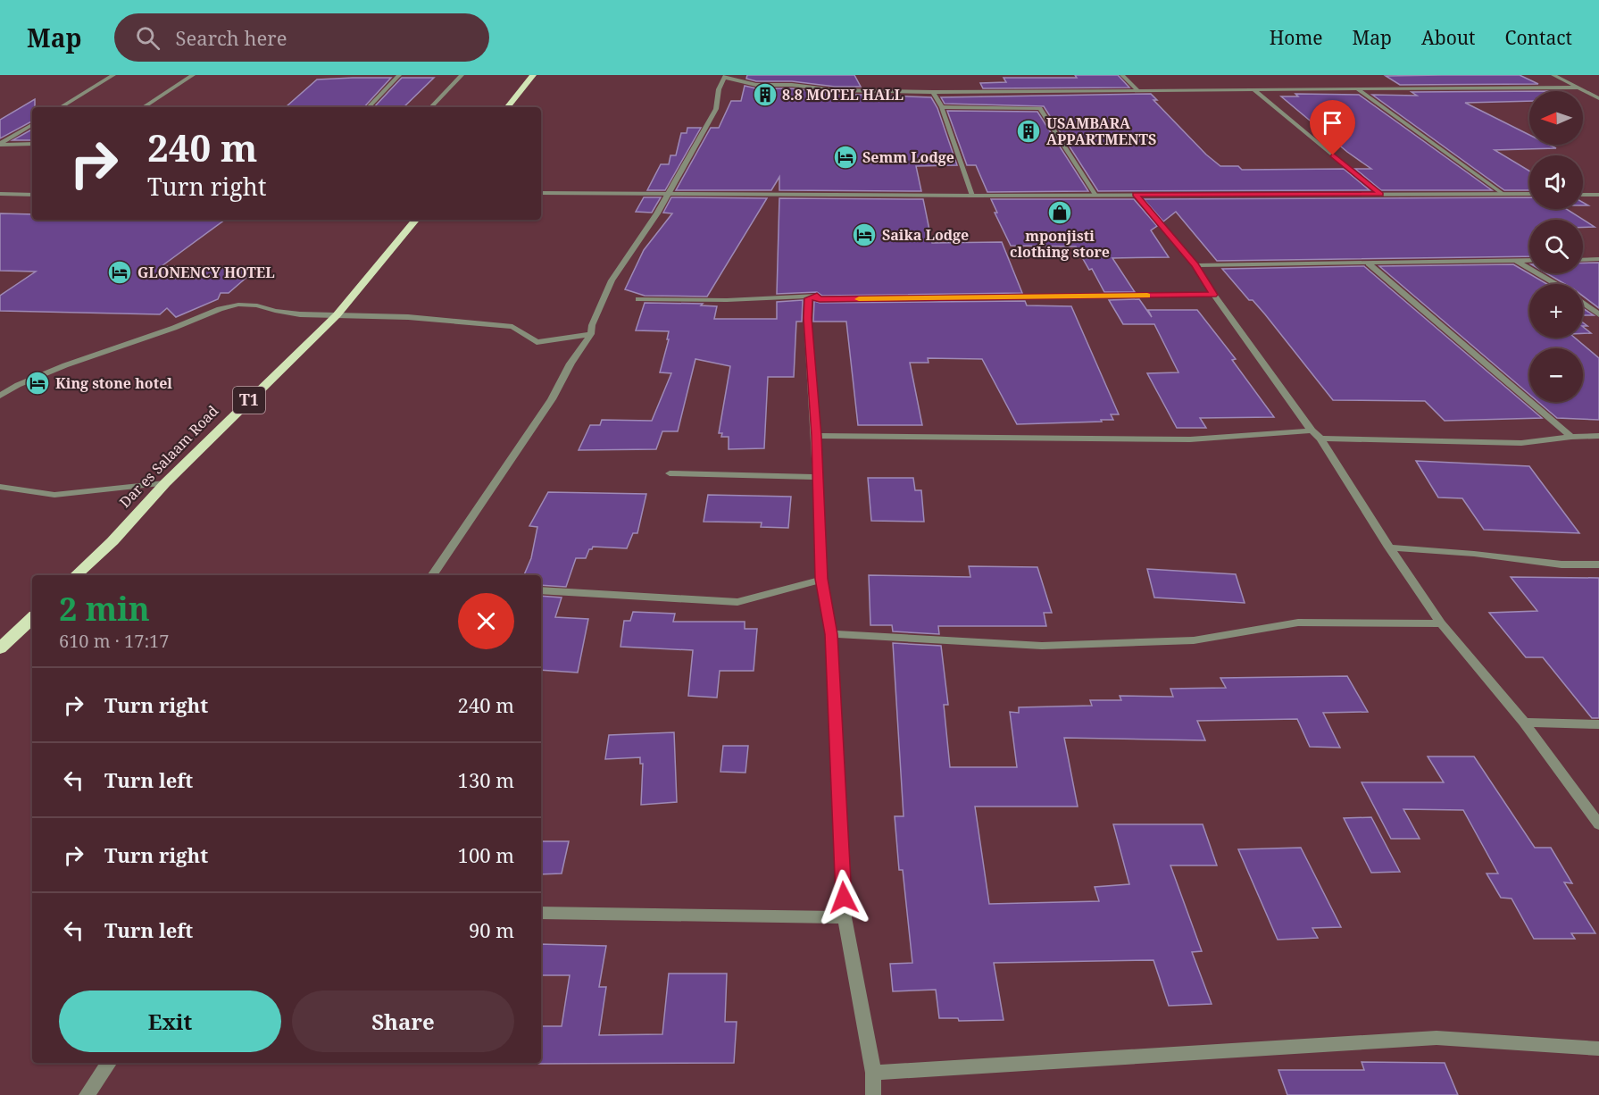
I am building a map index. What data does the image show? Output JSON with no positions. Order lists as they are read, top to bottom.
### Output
{
  "streets": {
    "highway": ["T1", "Dar es Salaam Road"]
  },
  "places": {
    "building": ["8.8 MOTEL HALL", "USAMBARA APPARTMENTS"],
    "hotel": [
      "Semm Lodge",
      "Saika Lodge",
      "GLONENCY HOTEL",
      "King stone hotel"
    ],
    "shop": ["mponjisti clothing store"]
  },
  "north": "left",
  "page": {
    "header": "Map",
    "search": "Search here",
    "nav": [
      "Home",
      "Map",
      "About",
      "Contact"
    ],
    "map_buttons": ["+", "−"],
    "turn": ["240 m", "Turn right"],
    "heading": ["2 min", "610 m · 17:17"],
    "list": [
      {
        "name": "Turn right",
        "value": "240 m"
      },
      {
        "name": "Turn left",
        "value": "130 m"
      },
      {
        "name": "Turn right",
        "value": "100 m"
      },
      {
        "name": "Turn left",
        "value": "90 m"
      }
    ],
    "buttons": ["Exit", "Share"]
  }
}
